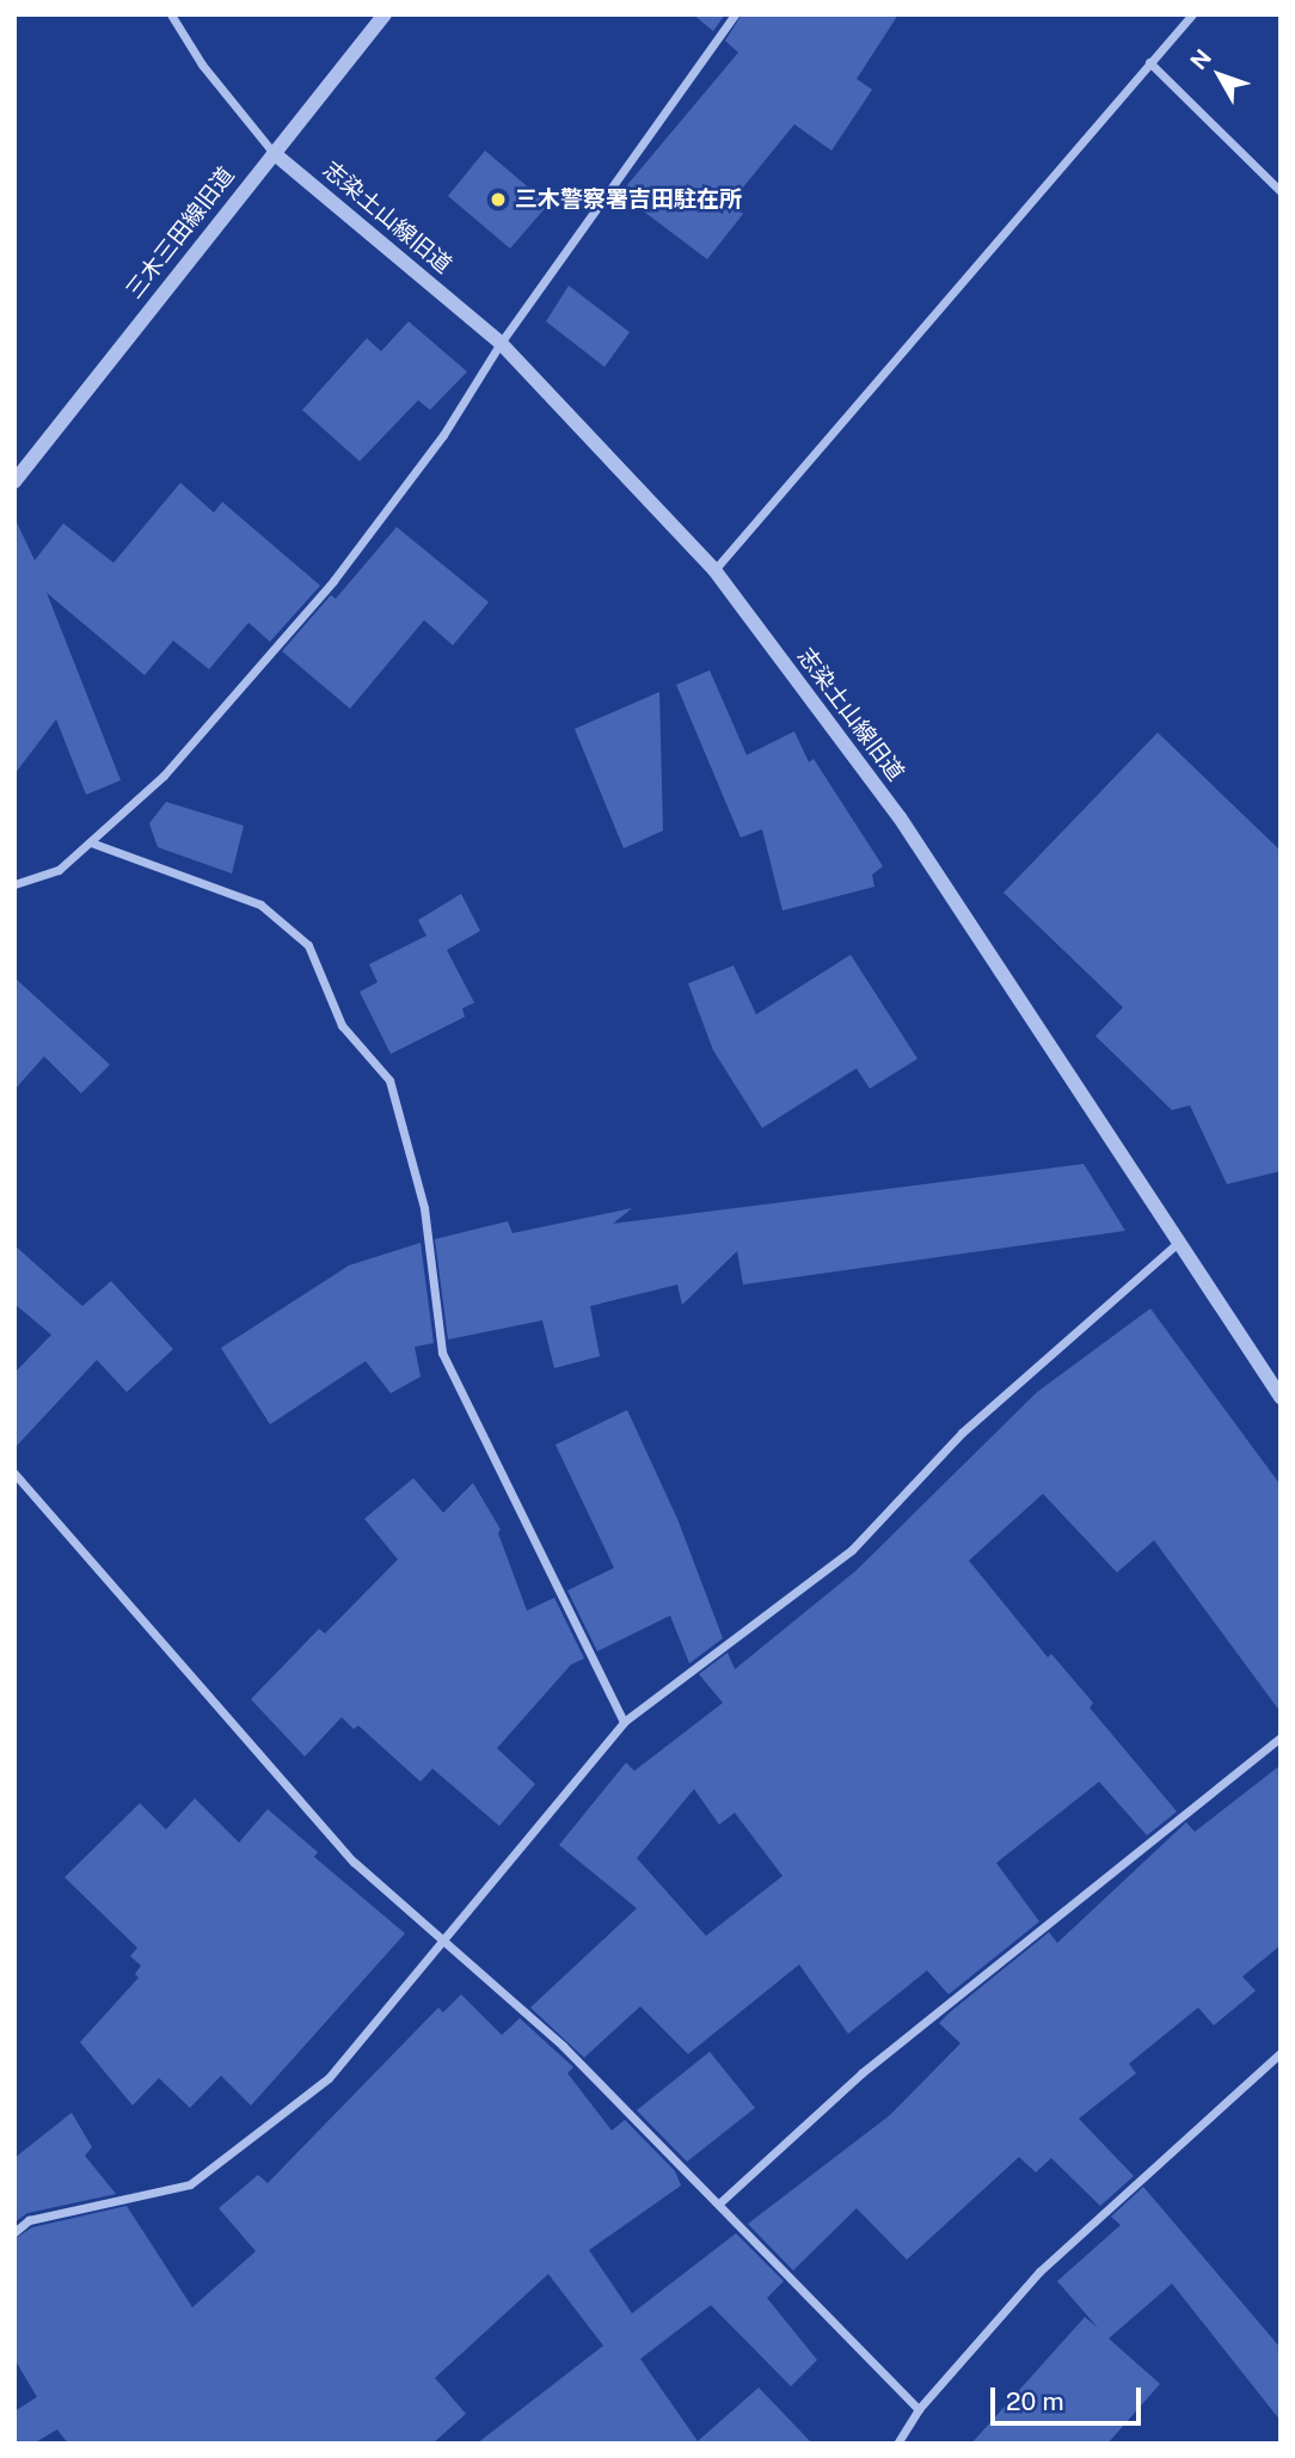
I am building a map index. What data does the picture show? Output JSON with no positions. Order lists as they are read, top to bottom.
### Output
{
  "streets": {
    "street": ["志染土山線旧道", "三木三田線旧道"]
  },
  "crossings": [
    ["志染土山線旧道", "三木三田線旧道"]
  ],
  "places": ["三木警察署吉田駐在所"],
  "scale_bar": "20 m",
  "north": "top left"
}
